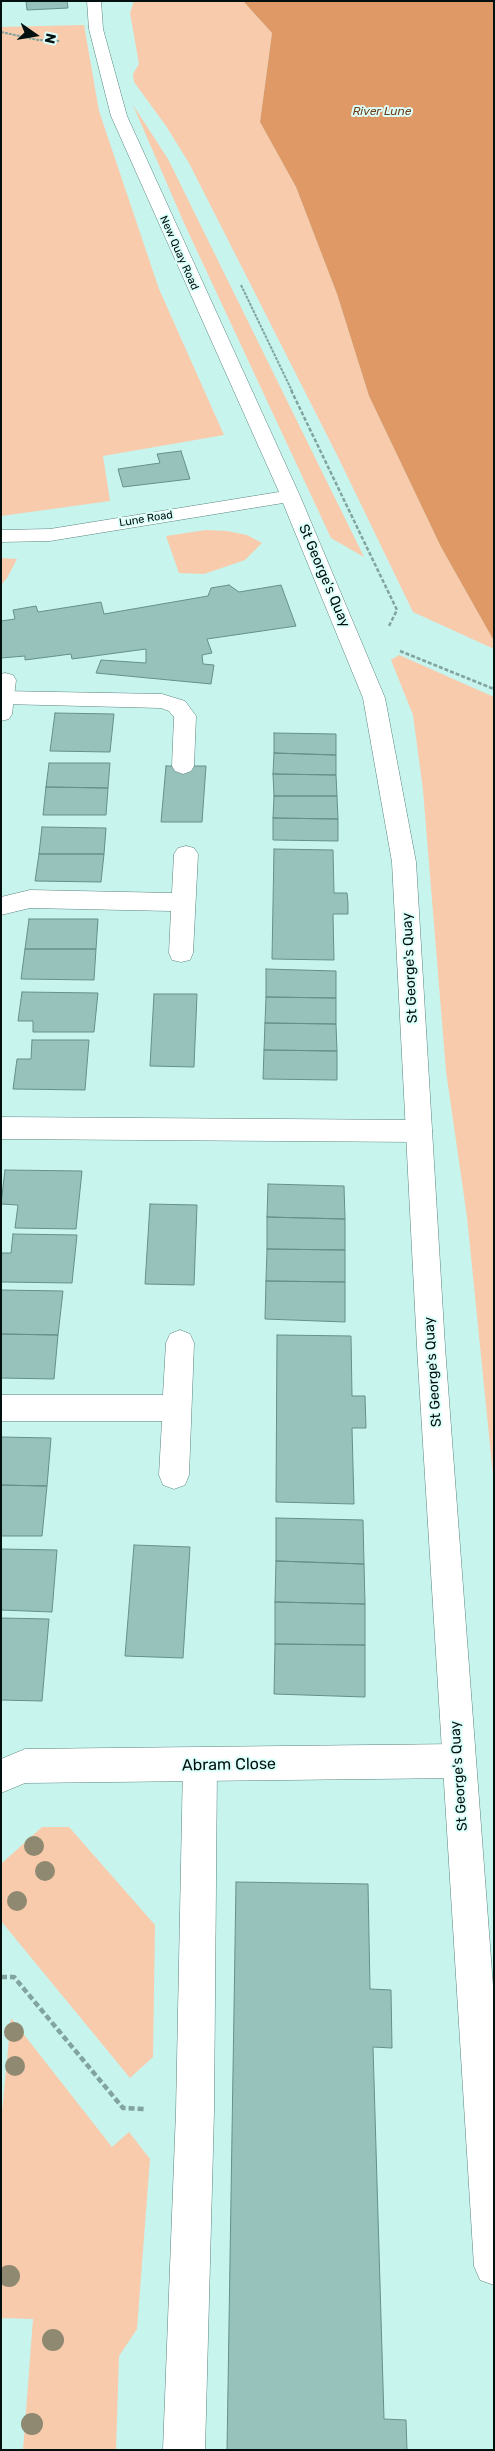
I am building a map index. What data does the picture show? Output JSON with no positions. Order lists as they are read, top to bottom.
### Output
{
  "streets": {
    "street": [
      "New Quay Road",
      "Lune Road",
      "St George's Quay",
      "Abram Close"
    ]
  },
  "crossings": [
    ["New Quay Road", "Lune Road"],
    ["New Quay Road", "St George's Quay"],
    ["Lune Road", "St George's Quay"],
    ["St George's Quay", "Abram Close"]
  ],
  "water": ["River Lune"],
  "north": "right"
}
